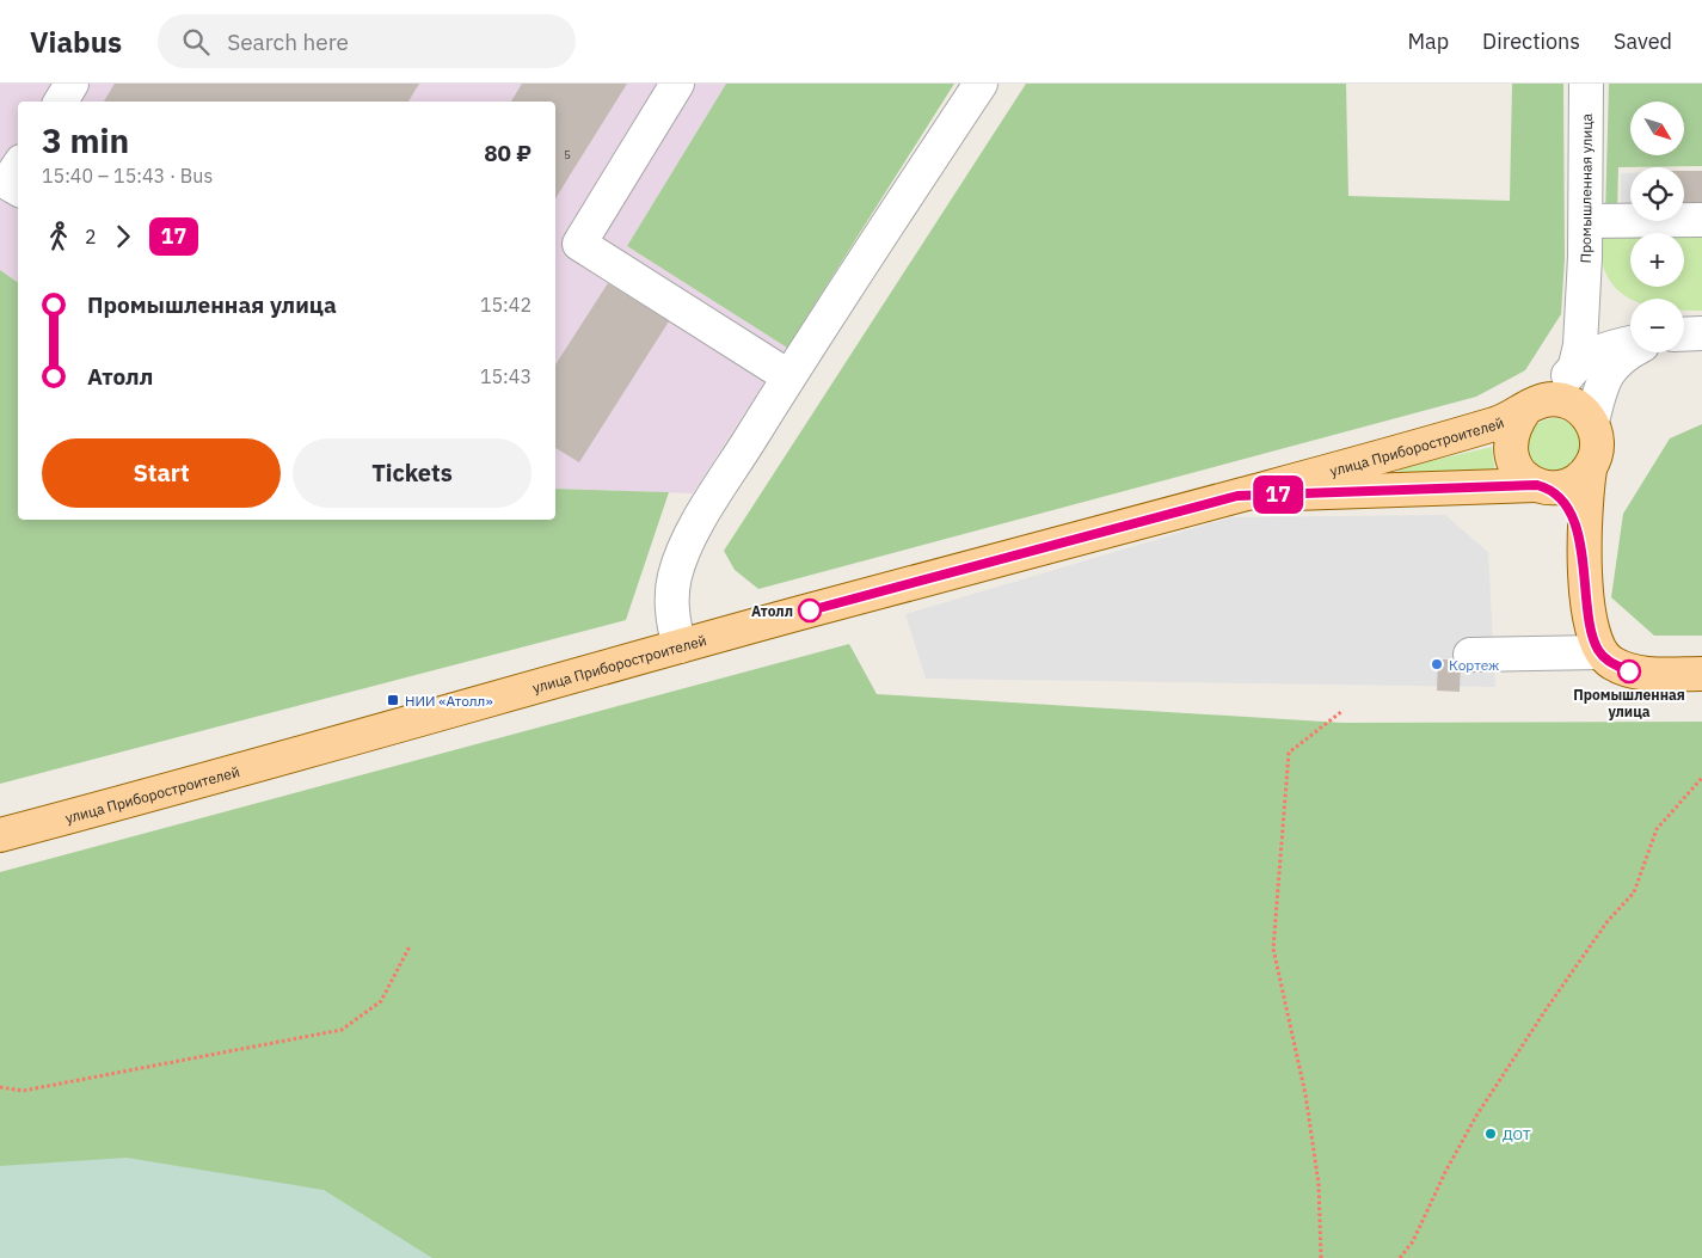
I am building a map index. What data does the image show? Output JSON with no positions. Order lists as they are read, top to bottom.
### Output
{
  "streets": {
    "main road": ["улица Приборостроителей"],
    "street": ["Промышленная улица"]
  },
  "places": {
    "other": [
      "Атолл",
      "Кортеж",
      "Промышленная улица",
      "ДОТ"
    ],
    "transit": ["НИИ «Атолл»"]
  },
  "lines": ["bus line 17"],
  "house_numbers": ["5"],
  "north": "bottom right",
  "page": {
    "header": "Viabus",
    "search": "Search here",
    "nav": ["Map", "Directions", "Saved"],
    "on_map": "17",
    "map_buttons": ["+", "−"],
    "heading": ["3 min", "15:40 – 15:43 · Bus", "80 ₽"],
    "legs": ["2", "17"],
    "list": [
      {
        "name": "Промышленная улица",
        "value": "15:42"
      },
      {
        "name": "Атолл",
        "value": "15:43"
      }
    ],
    "buttons": ["Start", "Tickets"]
  }
}
